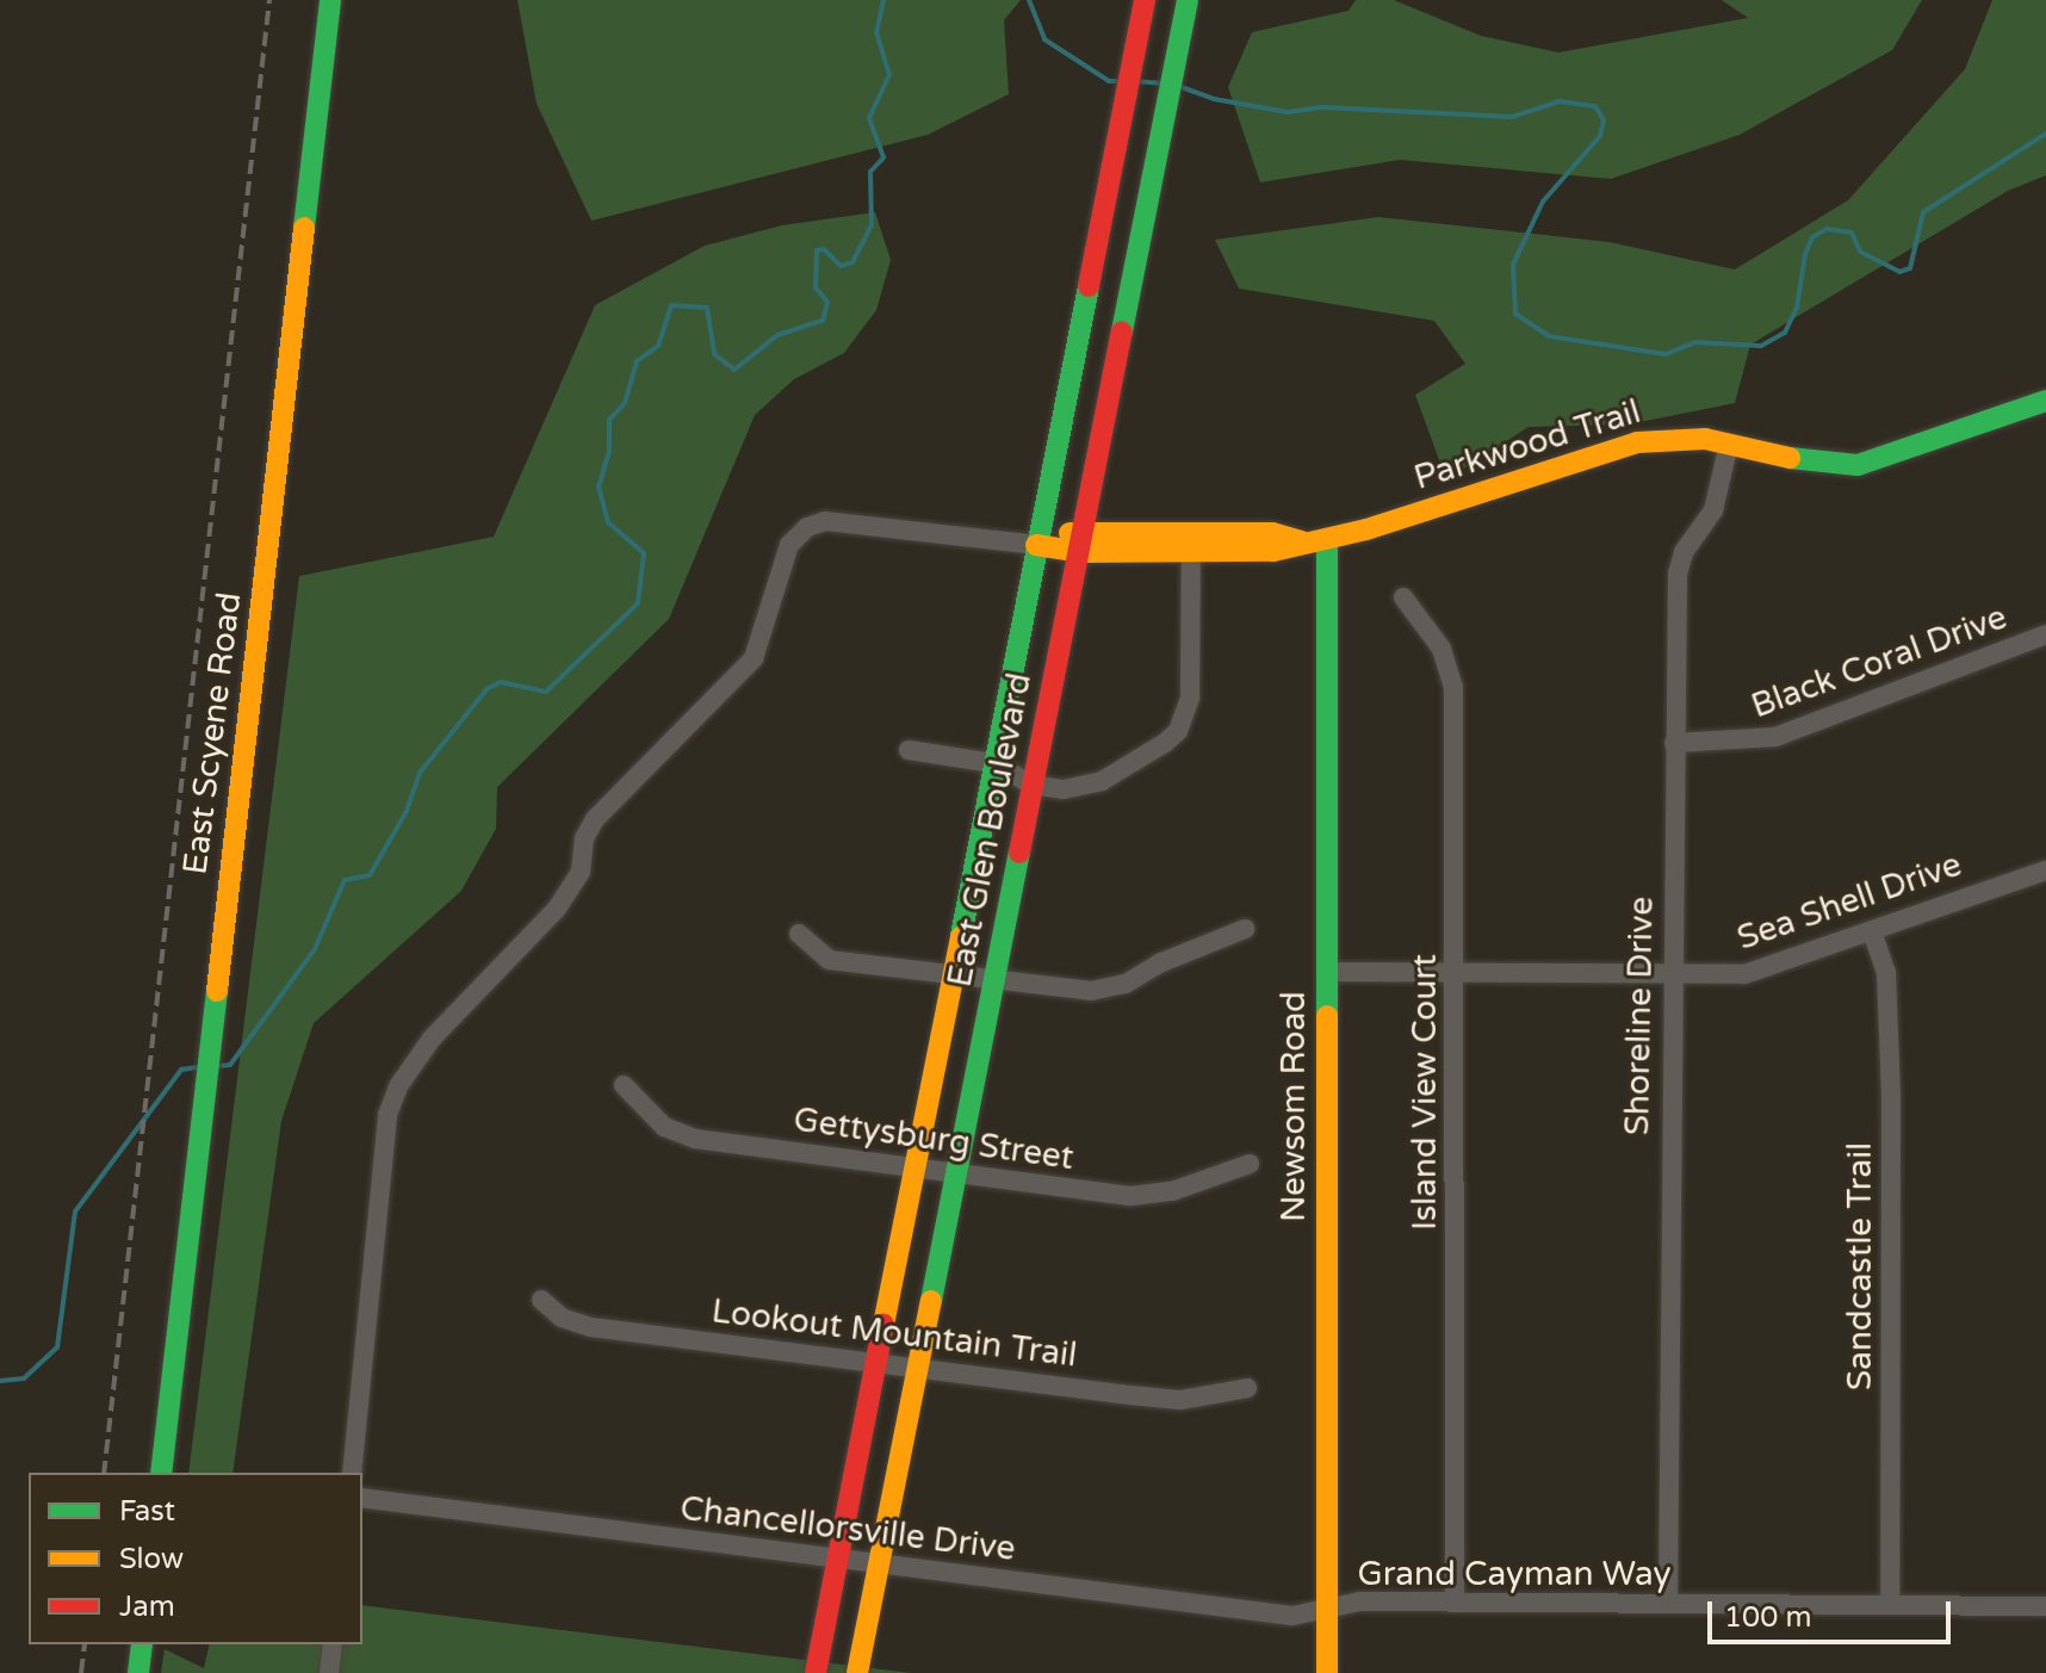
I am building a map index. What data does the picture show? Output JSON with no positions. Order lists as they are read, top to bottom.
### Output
{
  "streets": {
    "street": [
      "Parkwood Trail",
      "Black Coral Drive",
      "East Scyene Road",
      "East Glen Boulevard",
      "Sea Shell Drive",
      "Shoreline Drive",
      "Island View Court",
      "Newsom Road",
      "Gettysburg Street",
      "Sandcastle Trail",
      "Lookout Mountain Trail",
      "Chancellorsville Drive",
      "Grand Cayman Way"
    ]
  },
  "crossings": [
    ["Parkwood Trail", "East Glen Boulevard"],
    ["Parkwood Trail", "Shoreline Drive"],
    ["Parkwood Trail", "Newsom Road"],
    ["Black Coral Drive", "Shoreline Drive"],
    ["East Glen Boulevard", "Gettysburg Street"],
    ["East Glen Boulevard", "Lookout Mountain Trail"],
    ["East Glen Boulevard", "Chancellorsville Drive"],
    ["Sea Shell Drive", "Shoreline Drive"],
    ["Sea Shell Drive", "Island View Court"],
    ["Sea Shell Drive", "Newsom Road"],
    ["Sea Shell Drive", "Sandcastle Trail"],
    ["Shoreline Drive", "Grand Cayman Way"],
    ["Island View Court", "Grand Cayman Way"],
    ["Newsom Road", "Chancellorsville Drive"],
    ["Newsom Road", "Grand Cayman Way"],
    ["Sandcastle Trail", "Grand Cayman Way"],
    ["Chancellorsville Drive", "Grand Cayman Way"]
  ],
  "legend": ["Fast", "Slow", "Jam"],
  "scale_bar": "100 m"
}
